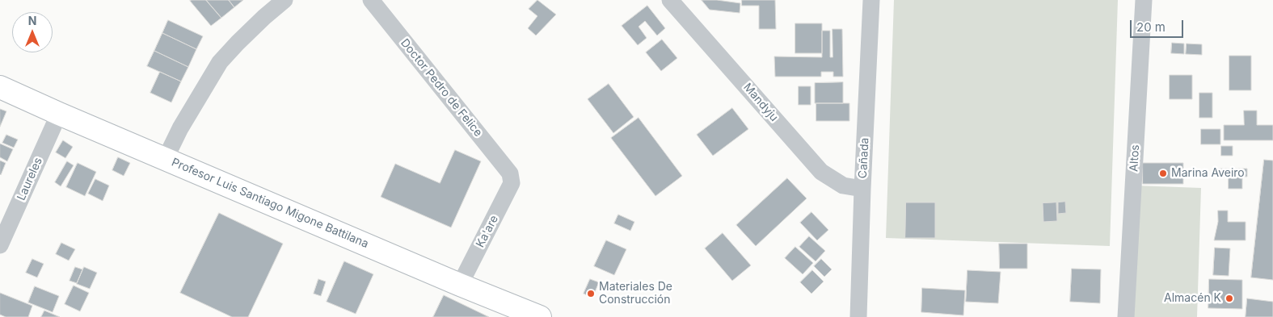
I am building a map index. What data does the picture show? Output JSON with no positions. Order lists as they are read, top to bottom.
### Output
{
  "streets": {
    "main road": ["Profesor Luis Santiago Migone Battilana"],
    "street": [
      "Doctor Pedro de Felice",
      "Mandyju",
      "Cañada",
      "Altos",
      "Laureles",
      "Ka'are"
    ]
  },
  "crossings": [
    ["Doctor Pedro de Felice", "Ka'are"],
    ["Mandyju", "Cañada"],
    ["Laureles", "Profesor Luis Santiago Migone Battilana"],
    ["Profesor Luis Santiago Migone Battilana", "Ka'are"]
  ],
  "places": ["Marina Aveiro", "Materiales De Construcción", "Almacén K"],
  "scale_bar": "20 m",
  "north": "top"
}
